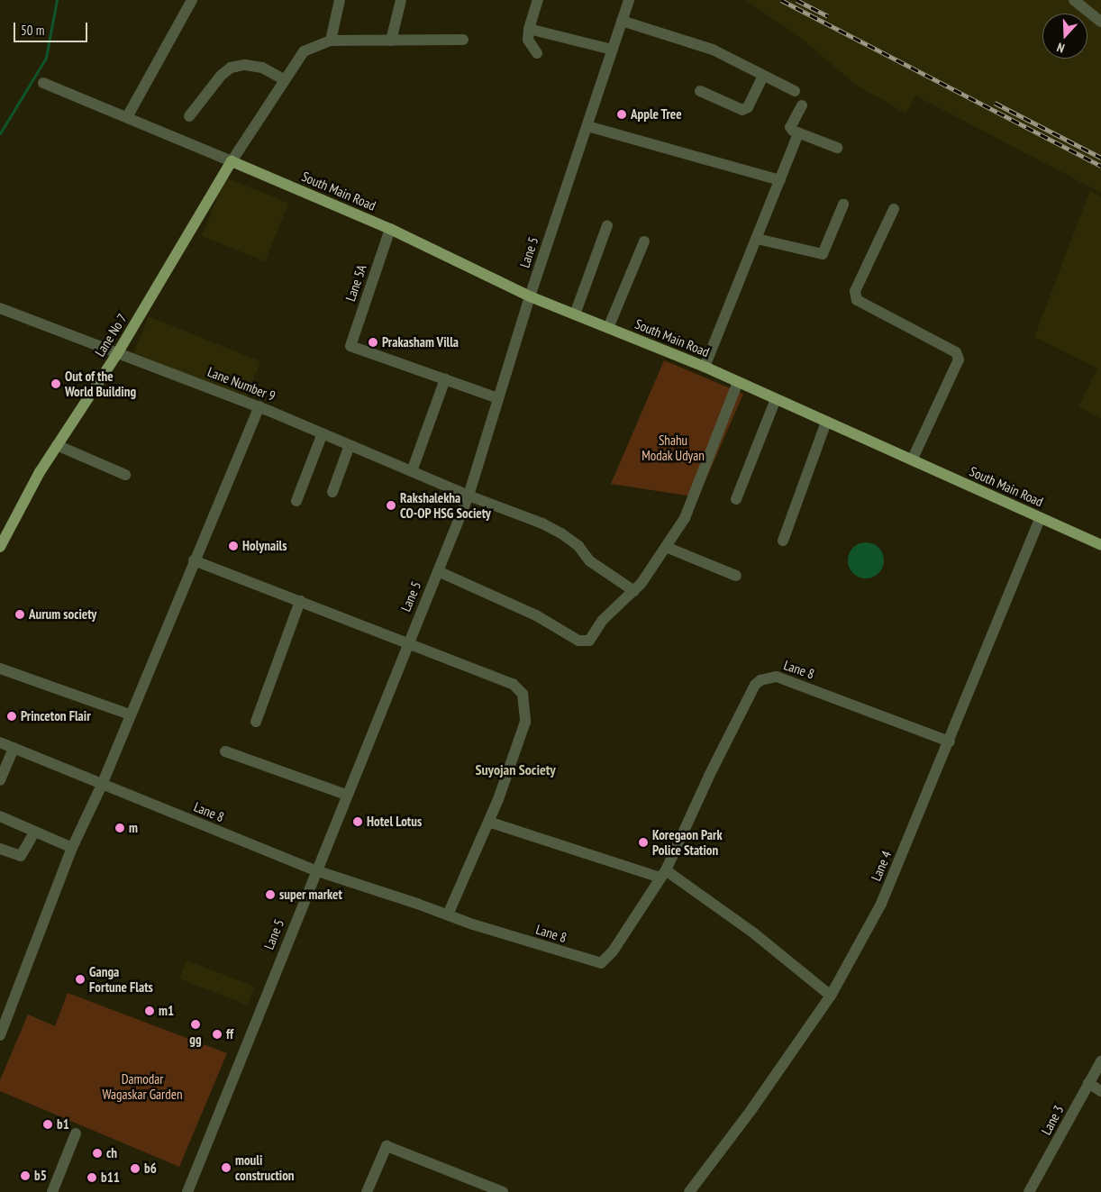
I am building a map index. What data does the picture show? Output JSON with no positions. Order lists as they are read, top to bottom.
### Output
{
  "streets": {
    "main road": ["South Main Road", "Lane No 7"],
    "street": [
      "Lane 5",
      "Lane 5A",
      "Lane Number 9",
      "Lane 8",
      "Lane 4",
      "Lane 3"
    ]
  },
  "crossings": [
    ["South Main Road", "Lane 5"],
    ["South Main Road", "Lane 5A"],
    ["South Main Road", "Lane No 7"],
    ["South Main Road", "Lane 4"],
    ["Lane 5", "Lane Number 9"],
    ["Lane 5", "Lane 8"],
    ["Lane No 7", "Lane Number 9"],
    ["Lane 8", "Lane 4"]
  ],
  "districts": ["Suyojan Society"],
  "parks": ["Shahu Modak Udyan", "Damodar Wagaskar Garden"],
  "places": [
    "Apple Tree",
    "Prakasham Villa",
    "Out of the World Building",
    "Rakshalekha CO-OP HSG Society",
    "Holynails",
    "Aurum society",
    "Princeton Flair",
    "Hotel Lotus",
    "m",
    "Koregaon Park Police Station",
    "super market",
    "Ganga Fortune Flats",
    "m1",
    "gg",
    "ff",
    "b1",
    "ch",
    "mouli construction",
    "b6",
    "b5",
    "b11"
  ],
  "scale_bar": "50 m",
  "north": "bottom"
}
